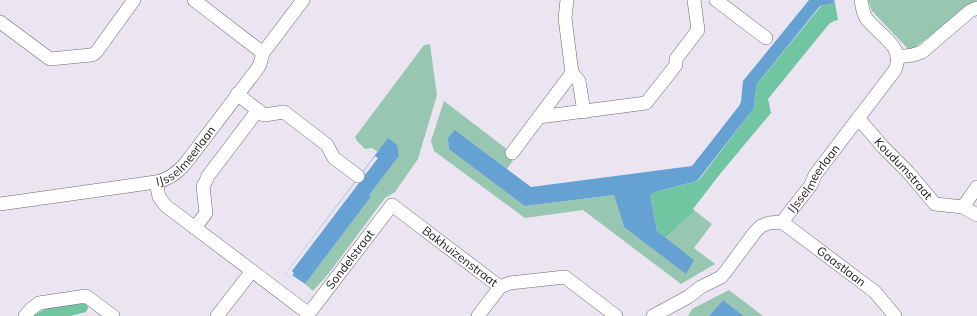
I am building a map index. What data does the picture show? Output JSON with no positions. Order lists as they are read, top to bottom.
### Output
{
  "streets": {
    "street": [
      "IJsselmeerlaan",
      "Koudumstraat",
      "Bakhuizenstraat",
      "Sondelstraat",
      "Gaastlaan"
    ]
  },
  "crossings": [
    ["IJsselmeerlaan", "Koudumstraat"],
    ["IJsselmeerlaan", "Sondelstraat"],
    ["IJsselmeerlaan", "Gaastlaan"],
    ["Bakhuizenstraat", "Sondelstraat"]
  ]
}
